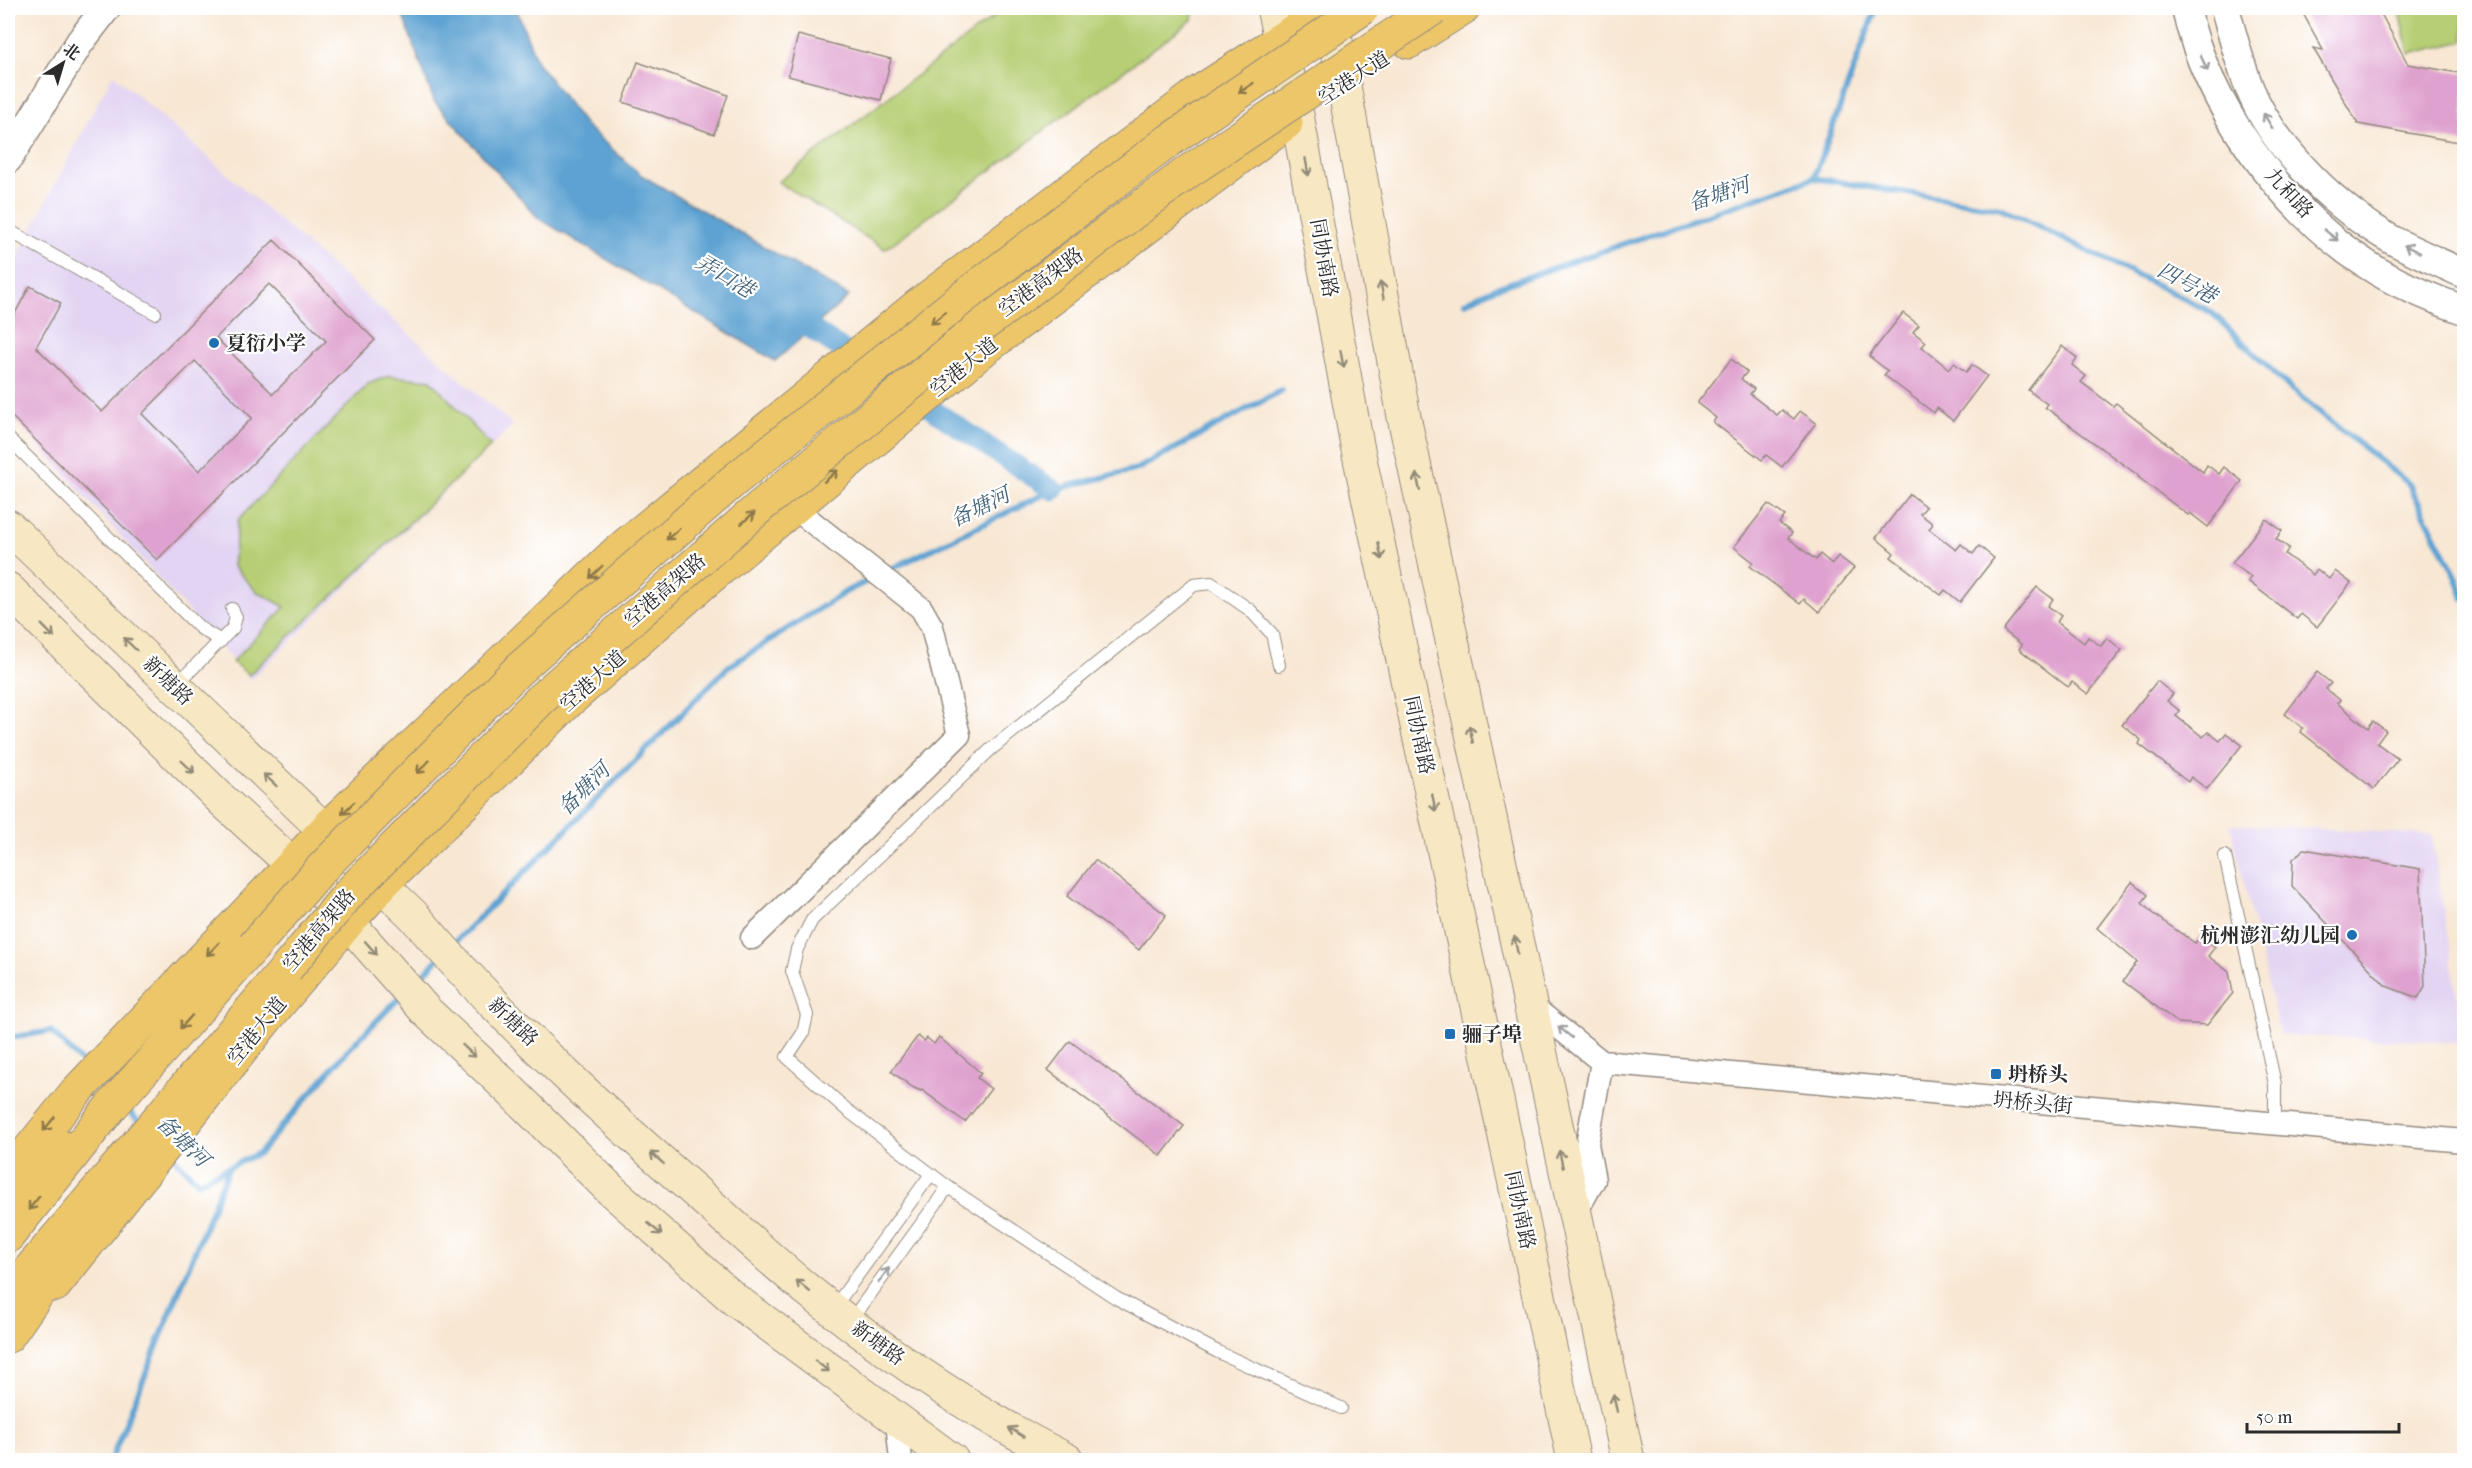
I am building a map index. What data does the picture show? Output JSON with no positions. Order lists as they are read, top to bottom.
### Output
{
  "streets": {
    "main road": [
      "空港大道",
      "同协南路",
      "空港高架路",
      "新塘路"
    ],
    "street": ["九和路", "坍桥头街"]
  },
  "crossings": [
    ["空港大道", "同协南路"],
    ["空港大道", "空港高架路"],
    ["空港大道", "新塘路"]
  ],
  "water": ["备塘河", "弄口港", "四号港"],
  "places": {
    "other": ["夏衍小学", "杭州澎汇幼儿园"],
    "transit": ["骊子埠", "坍桥头"]
  },
  "scale_bar": "50 m",
  "north": "top right"
}
